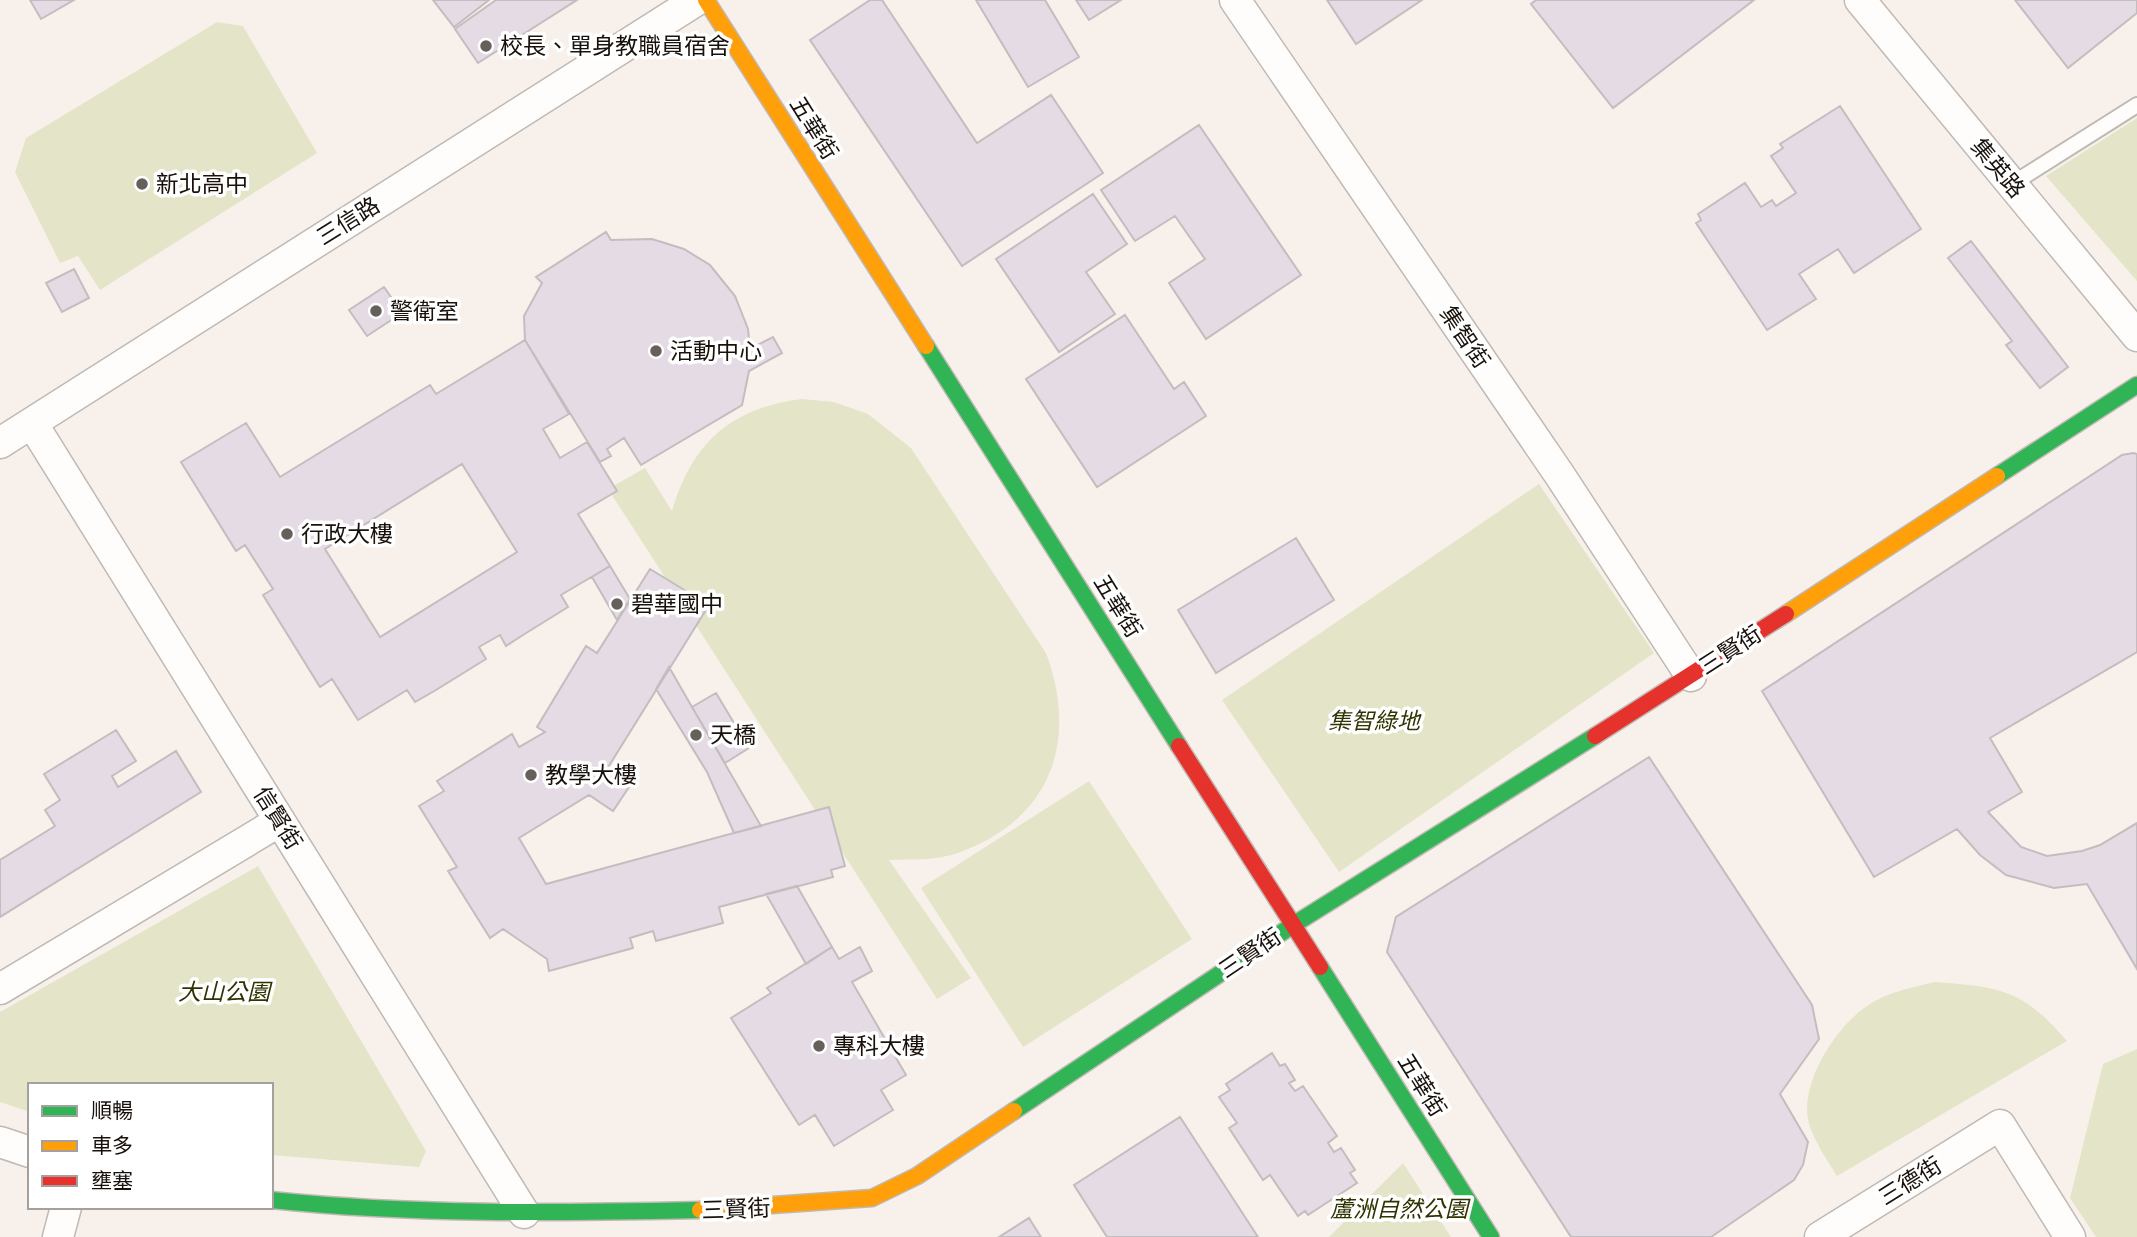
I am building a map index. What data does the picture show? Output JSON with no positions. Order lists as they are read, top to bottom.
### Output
{
  "streets": {
    "street": [
      "五華街",
      "集英路",
      "三信路",
      "集智街",
      "三賢街",
      "信賢街",
      "三德街"
    ]
  },
  "crossings": [
    ["五華街", "三賢街"],
    ["三信路", "信賢街"],
    ["集智街", "三賢街"],
    ["三賢街", "信賢街"]
  ],
  "parks": ["集智綠地", "大山公園", "蘆洲自然公園"],
  "places": [
    "校長、單身教職員宿舍",
    "新北高中",
    "警衛室",
    "活動中心",
    "行政大樓",
    "碧華國中",
    "天橋",
    "教學大樓",
    "專科大樓"
  ],
  "legend": ["順暢", "車多", "壅塞"]
}
